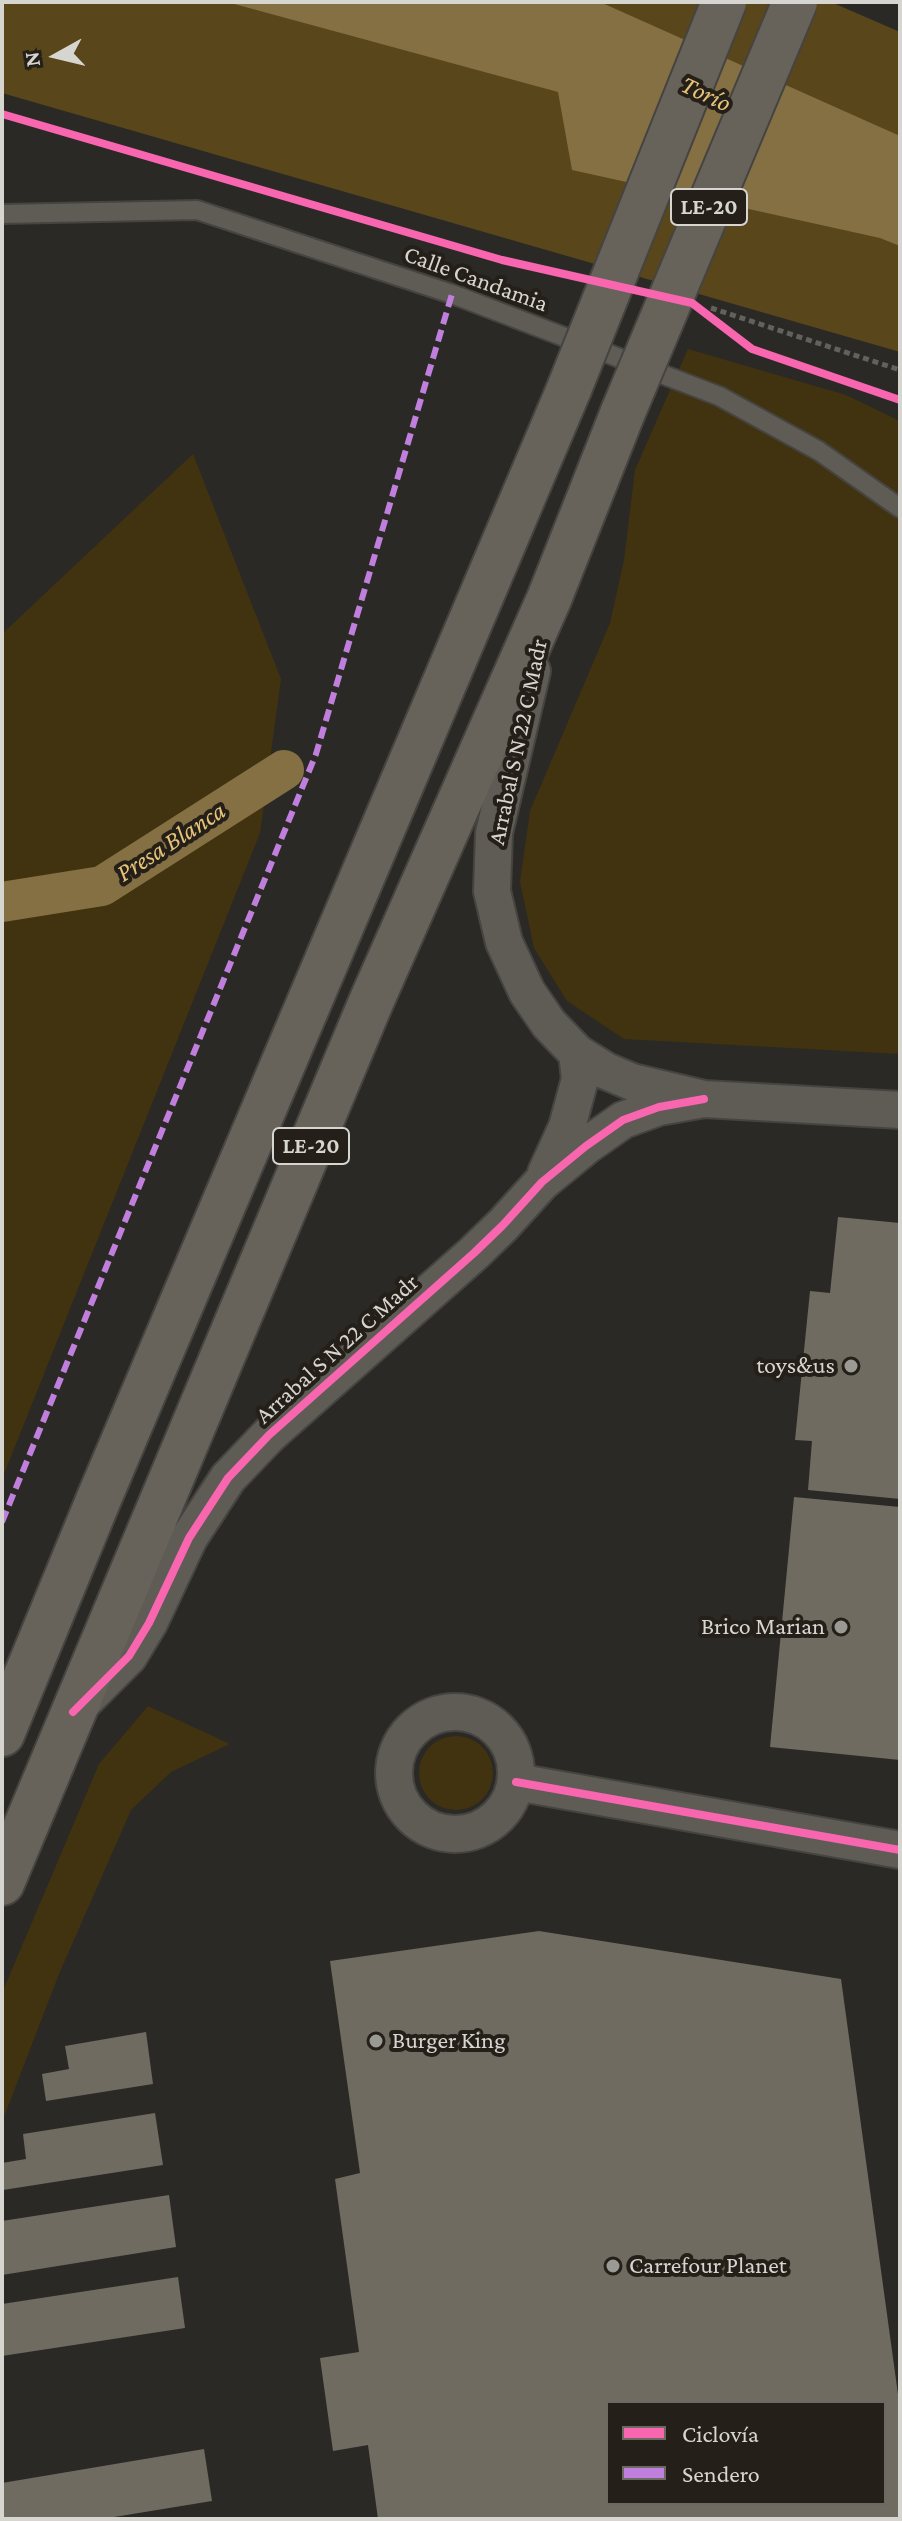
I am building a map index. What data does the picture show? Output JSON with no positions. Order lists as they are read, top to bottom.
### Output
{
  "streets": {
    "highway": ["LE-20"],
    "street": ["Arrabal S N 22 C Madr"],
    "lane": ["Calle Candamia"]
  },
  "crossings": [
    ["LE-20", "Arrabal S N 22 C Madr"]
  ],
  "water": ["Torío", "Presa Blanca"],
  "places": [
    "toys&us",
    "Brico Marian",
    "Burger King",
    "Carrefour Planet"
  ],
  "legend": ["Ciclovía", "Sendero"],
  "north": "left"
}
